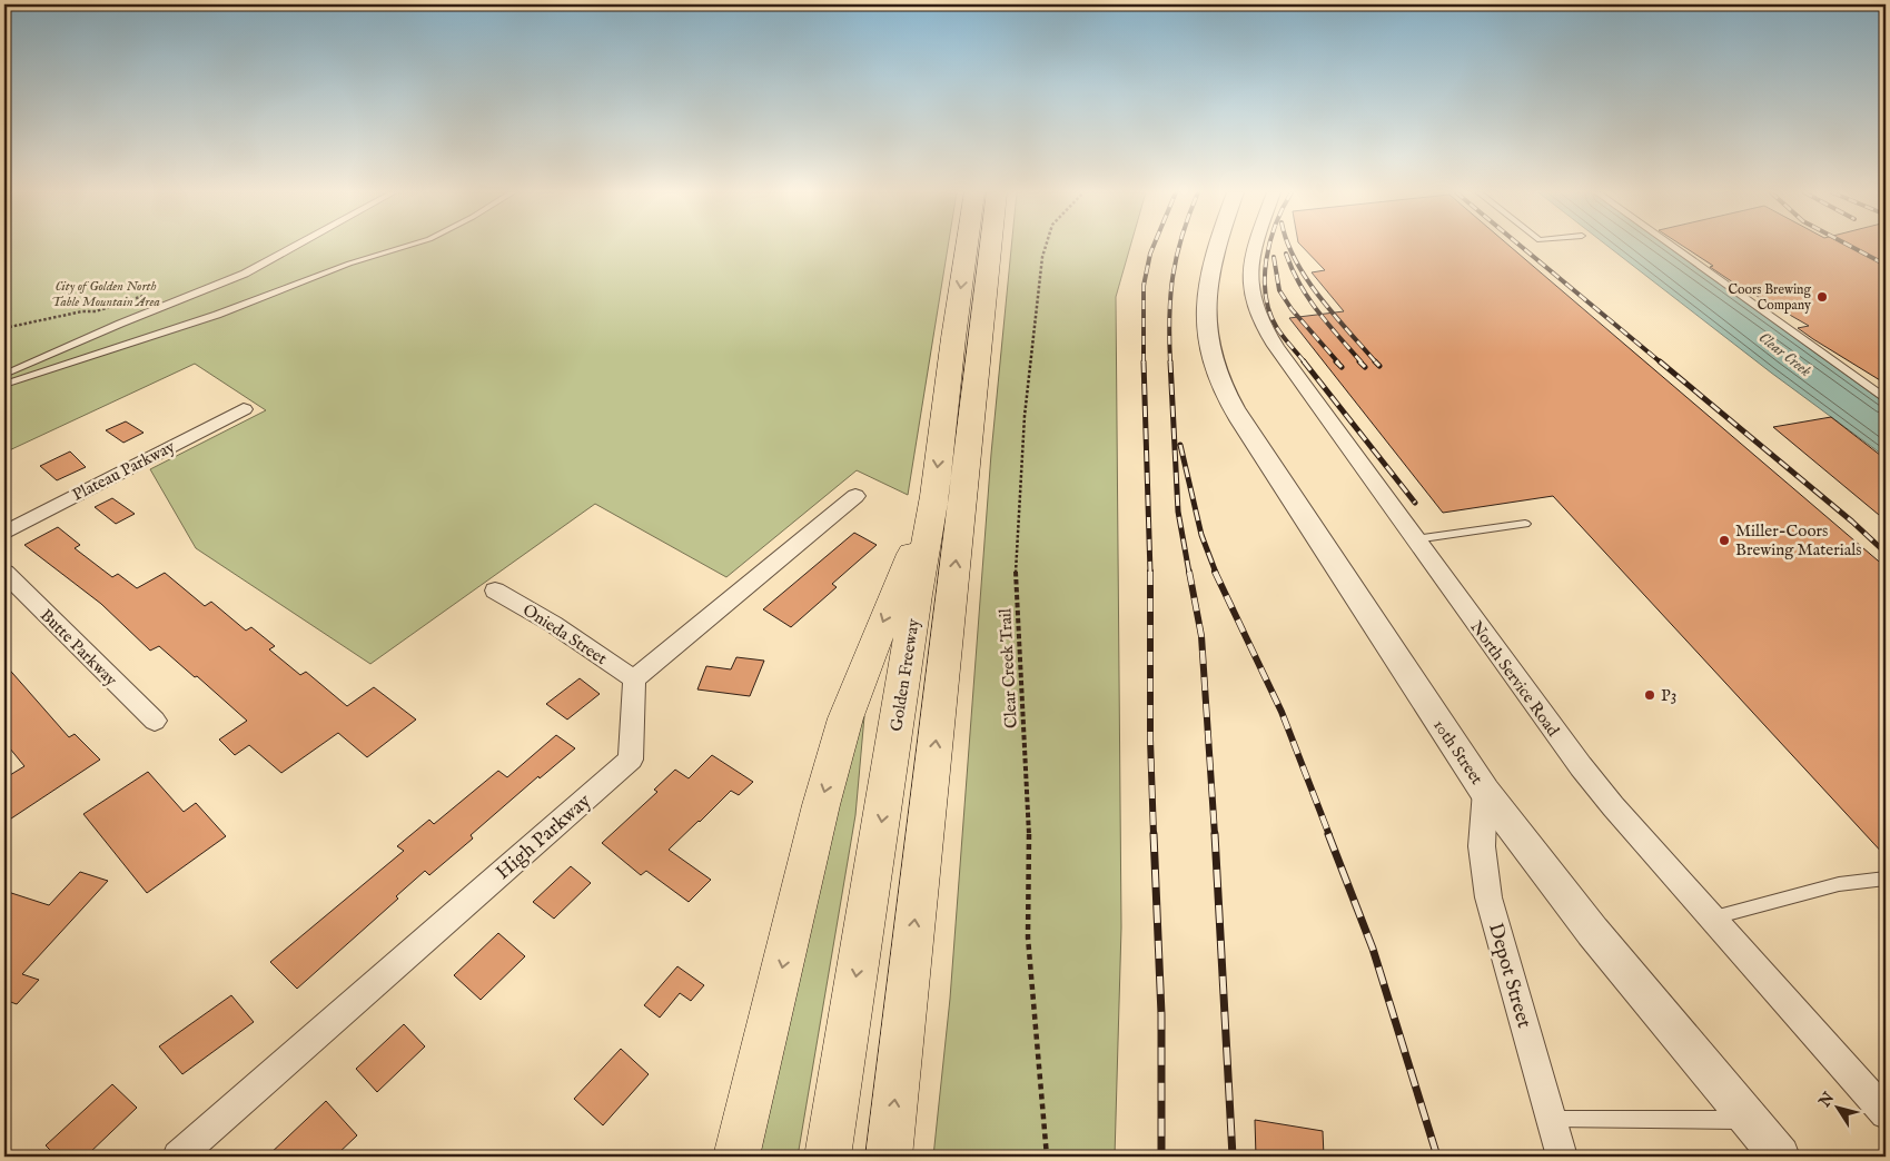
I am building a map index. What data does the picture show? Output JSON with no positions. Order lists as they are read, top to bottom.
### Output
{
  "streets": {
    "highway": ["Golden Freeway"],
    "street": [
      "Plateau Parkway",
      "Onieda Street",
      "Butte Parkway",
      "North Service Road",
      "10th Street",
      "High Parkway",
      "Depot Street"
    ],
    "path": ["Clear Creek Trail"]
  },
  "crossings": [
    ["Onieda Street", "High Parkway"],
    ["10th Street", "Depot Street"]
  ],
  "water": ["Clear Creek"],
  "parks": ["City of Golden North Table Mountain Area"],
  "places": ["Coors Brewing Company", "Miller-Coors Brewing Materials", "P3"],
  "north": "top left"
}
